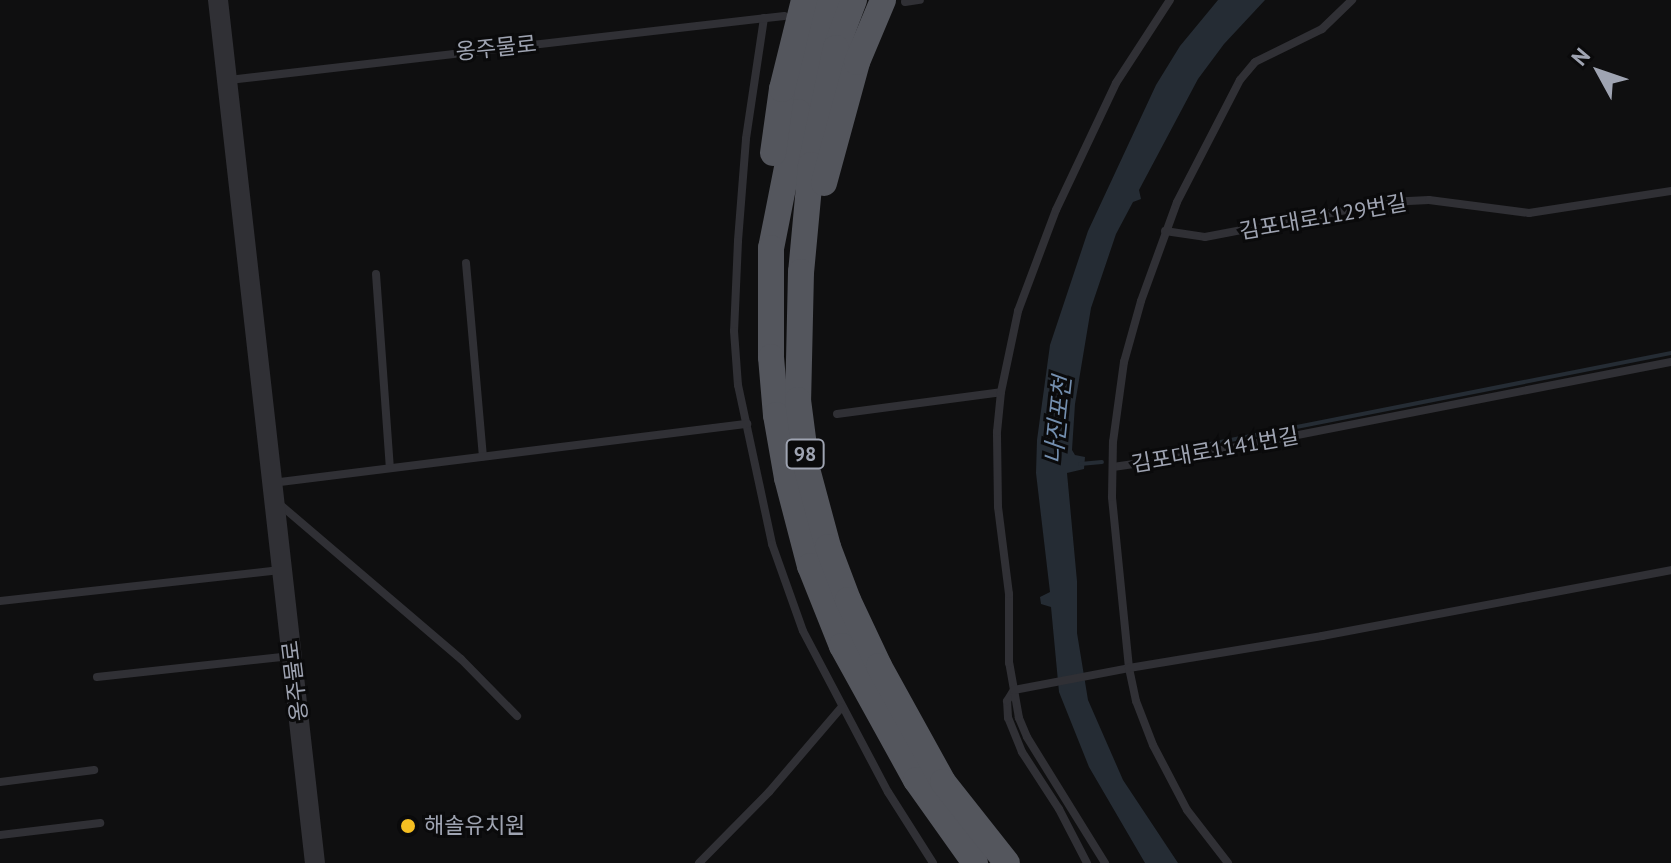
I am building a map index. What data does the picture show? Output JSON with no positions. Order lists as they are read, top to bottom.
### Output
{
  "streets": {
    "highway": ["98"],
    "street": ["옹주물로"],
    "lane": ["김포대로1129번길", "김포대로1141번길"]
  },
  "crossings": [
    ["김포대로1129번길", "김포대로1141번길"]
  ],
  "water": ["나진포천"],
  "places": ["해솔유치원"],
  "north": "top left"
}
